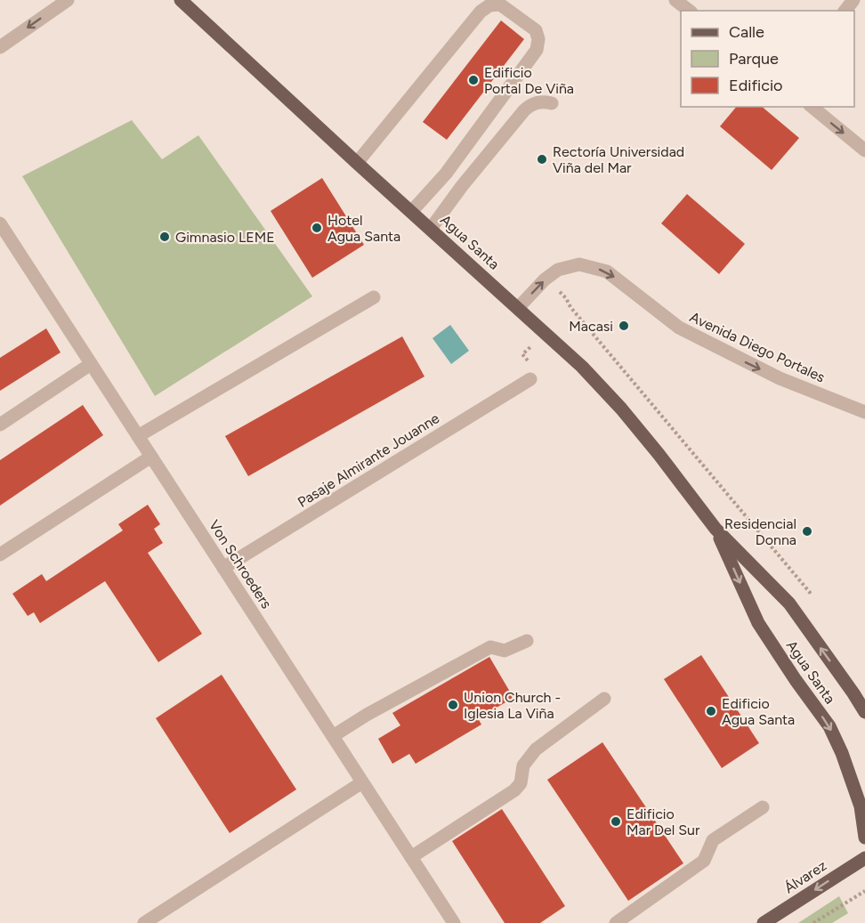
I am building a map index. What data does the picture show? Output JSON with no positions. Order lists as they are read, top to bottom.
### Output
{
  "streets": {
    "main road": ["Agua Santa", "Álvarez"],
    "street": ["Avenida Diego Portales", "Pasaje Almirante Jouanne", "Von Schroeders"]
  },
  "crossings": [
    ["Pasaje Almirante Jouanne", "Von Schroeders"]
  ],
  "one_way": ["Avenida Diego Portales", "Álvarez"],
  "places": [
    "Edificio Portal De Viña",
    "Rectoría Universidad Viña del Mar",
    "Hotel Agua Santa",
    "Gimnasio LEME",
    "Macasi",
    "Residencial Donna",
    "Union Church - Iglesia La Viña",
    "Edificio Agua Santa",
    "Edificio Mar Del Sur"
  ],
  "legend": ["Calle", "Parque", "Edificio"]
}
